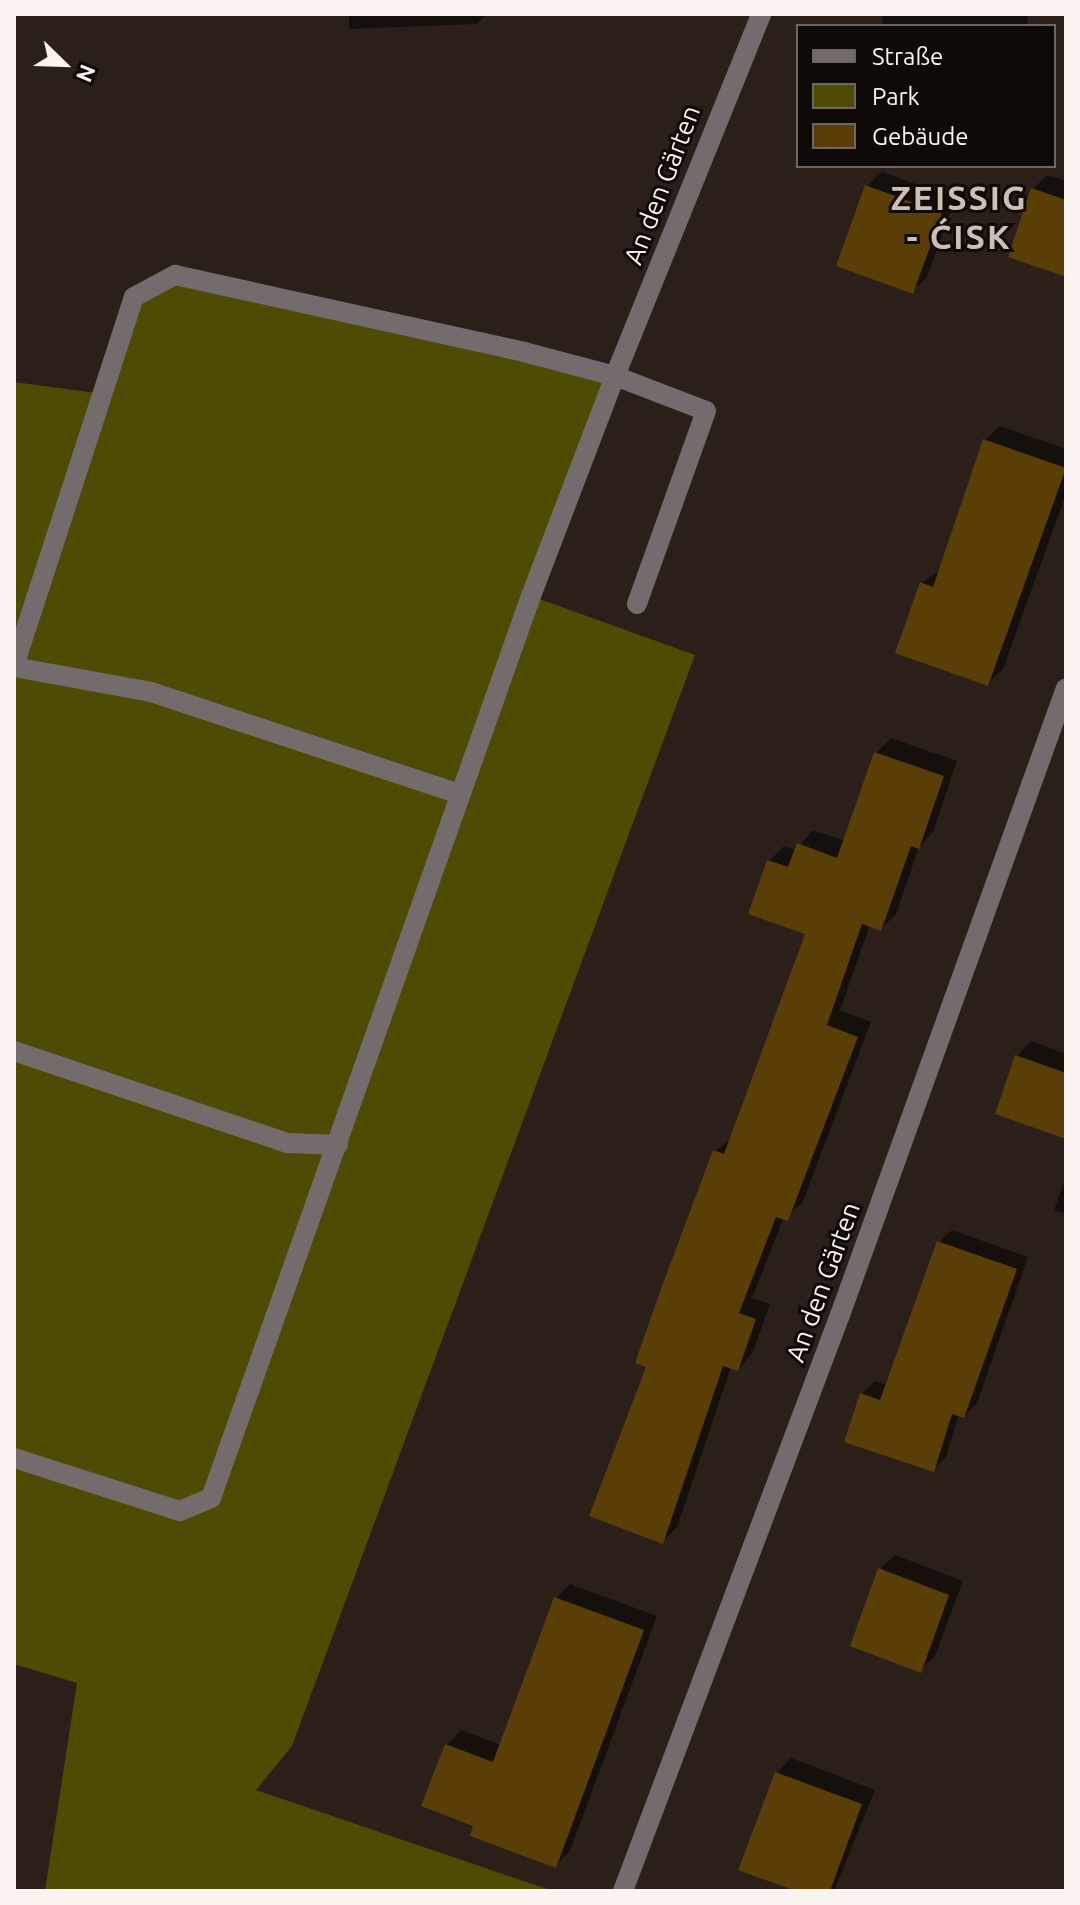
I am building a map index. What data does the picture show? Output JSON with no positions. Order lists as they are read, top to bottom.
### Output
{
  "streets": {
    "street": ["An den Gärten"]
  },
  "districts": ["ZEISSIG - ĆISK"],
  "legend": ["Straße", "Park", "Gebäude"],
  "north": "bottom right"
}
